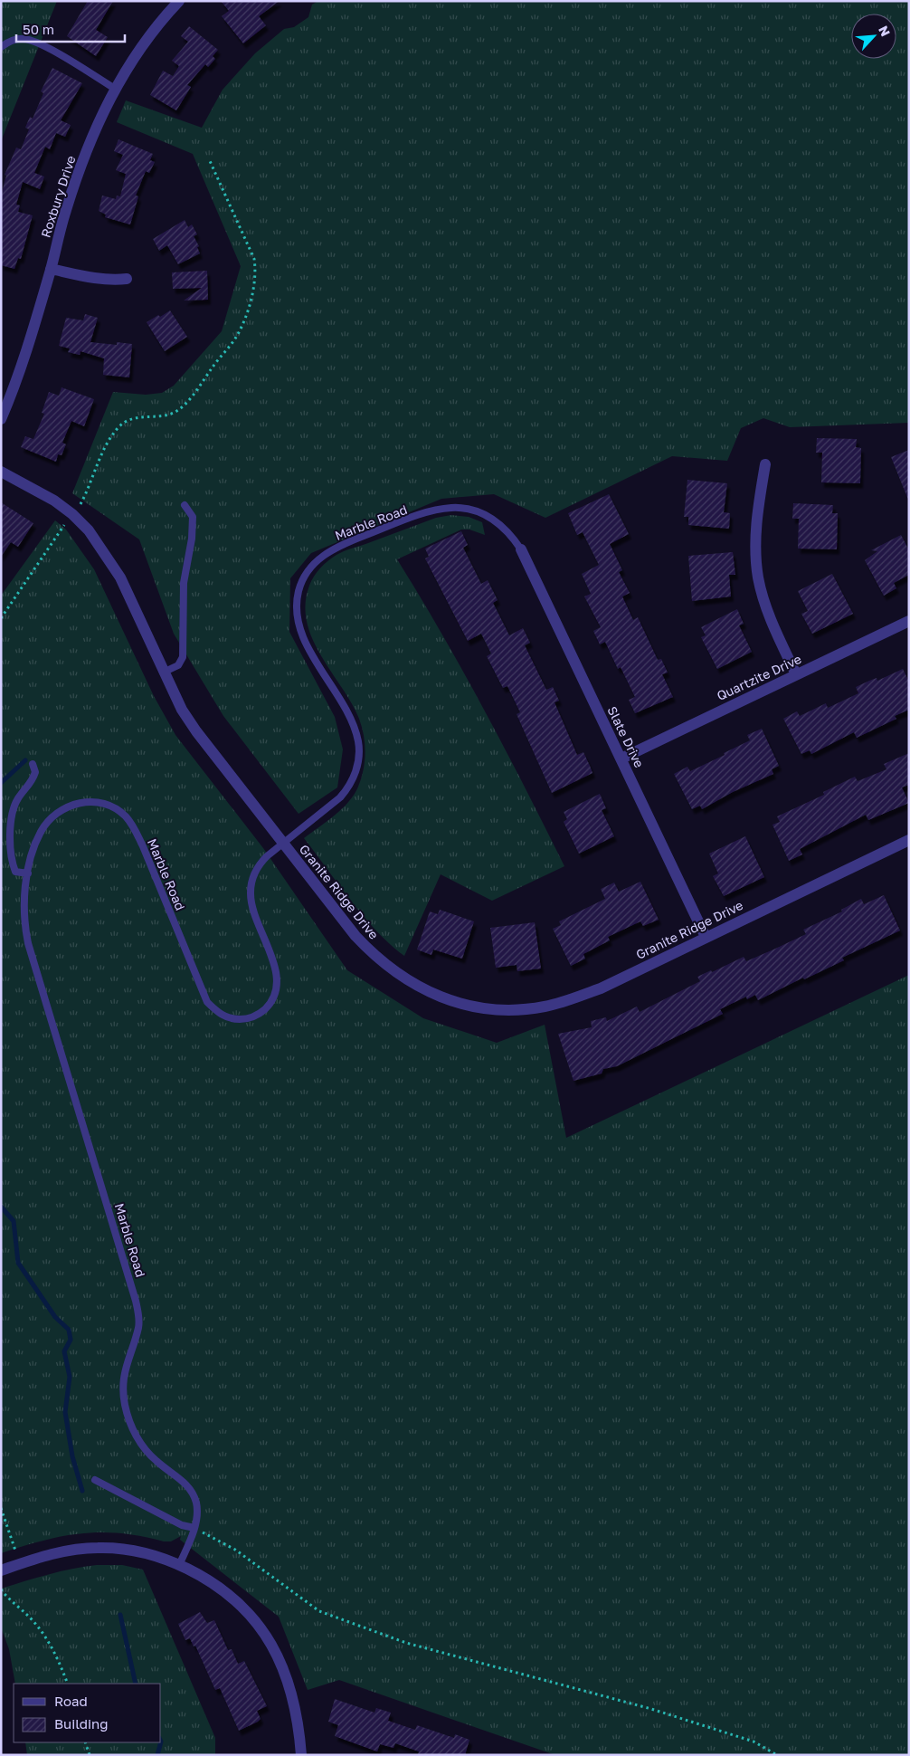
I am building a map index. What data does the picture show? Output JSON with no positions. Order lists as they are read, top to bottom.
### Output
{
  "streets": {
    "street": [
      "Roxbury Drive",
      "Quartzite Drive",
      "Slate Drive",
      "Granite Ridge Drive"
    ],
    "lane": ["Marble Road"]
  },
  "crossings": [
    ["Marble Road", "Slate Drive"],
    ["Marble Road", "Granite Ridge Drive"],
    ["Quartzite Drive", "Slate Drive"],
    ["Slate Drive", "Granite Ridge Drive"]
  ],
  "legend": ["Road", "Building"],
  "scale_bar": "50 m",
  "north": "top right"
}
